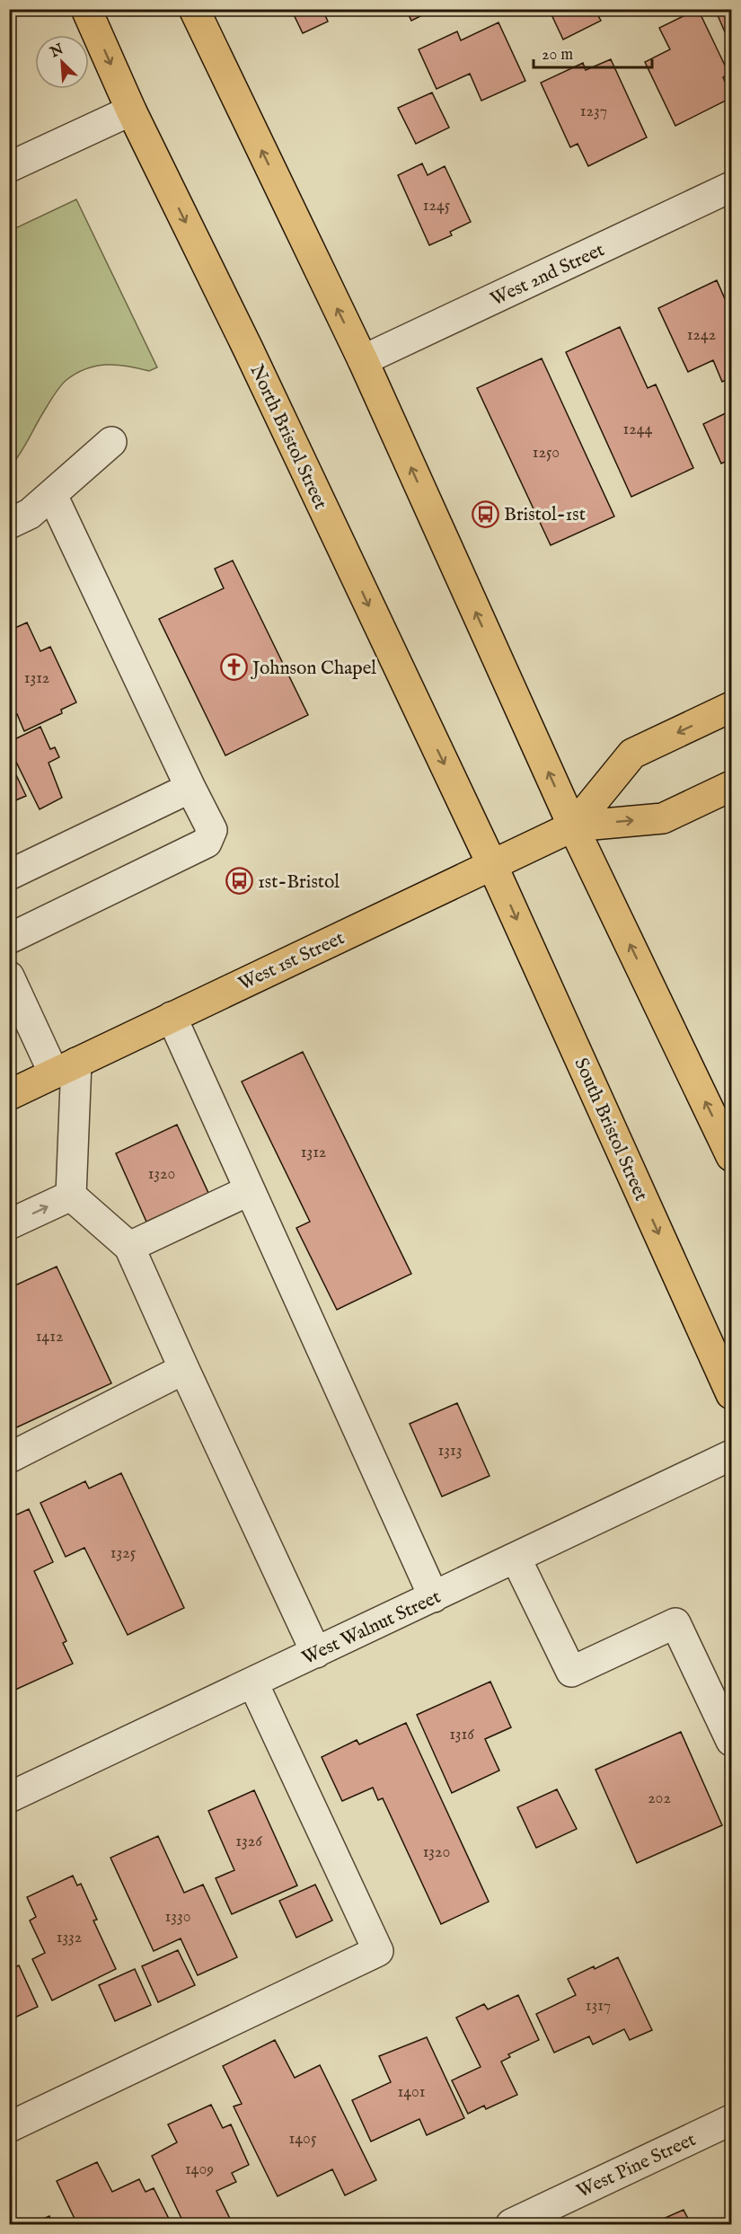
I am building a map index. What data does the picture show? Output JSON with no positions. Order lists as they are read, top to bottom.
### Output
{
  "streets": {
    "main road": ["North Bristol Street", "West 1st Street", "South Bristol Street"],
    "street": ["West 2nd Street", "West Walnut Street", "West Pine Street"]
  },
  "crossings": [
    ["North Bristol Street", "West 1st Street"],
    ["North Bristol Street", "South Bristol Street"],
    ["West 1st Street", "South Bristol Street"]
  ],
  "places": {
    "bus stop": ["Bristol-1st", "1st-Bristol"],
    "church": ["Johnson Chapel"]
  },
  "house_numbers": [
    "1237",
    "1245",
    "1242",
    "1244",
    "1250",
    "1312",
    "1312",
    "1320",
    "1412",
    "1313",
    "1325",
    "1316",
    "202",
    "1326",
    "1320",
    "1330",
    "1332",
    "1317",
    "1401",
    "1405",
    "1409"
  ],
  "scale_bar": "20 m",
  "north": "top left"
}
